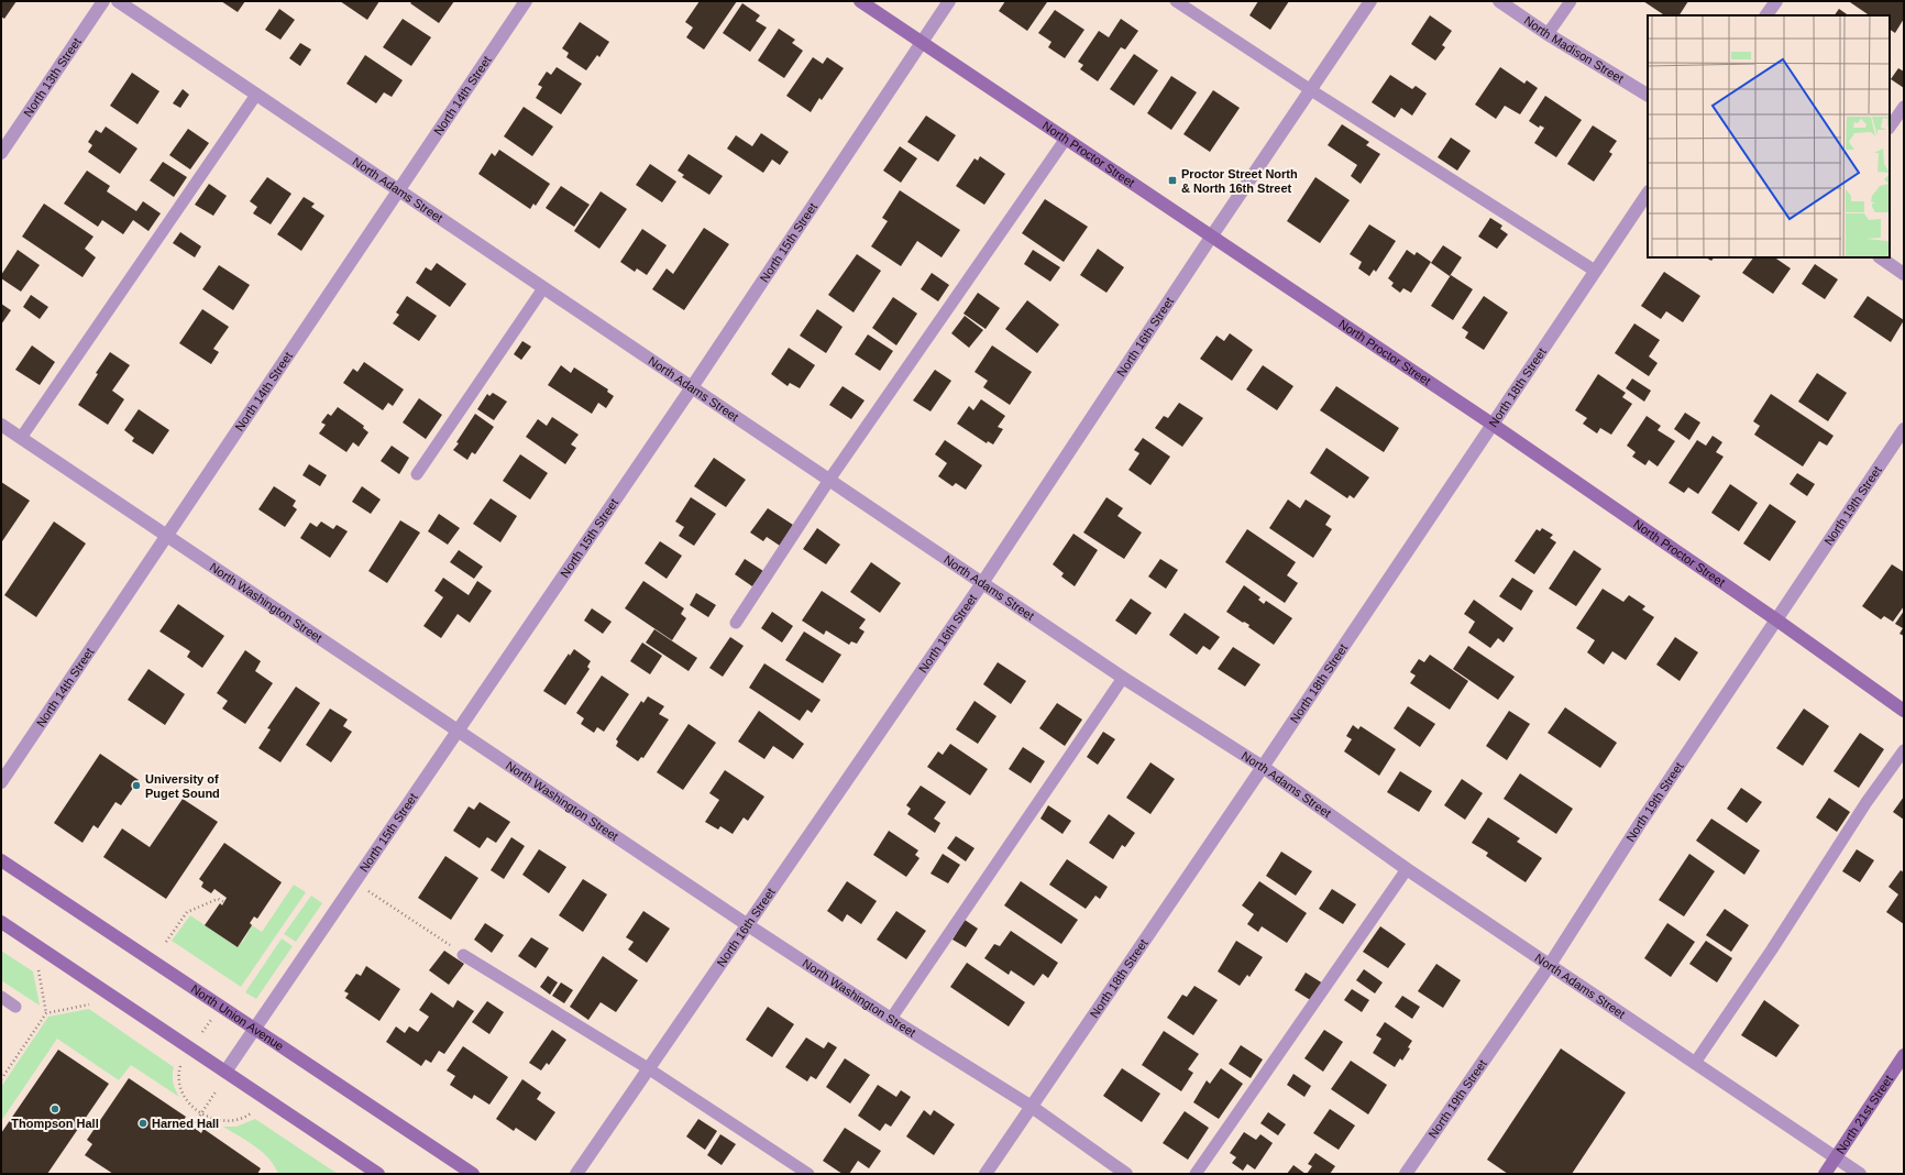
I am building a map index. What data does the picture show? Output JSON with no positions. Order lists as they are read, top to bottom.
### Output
{
  "streets": {
    "street": [
      "North Madison Street",
      "North 13th Street",
      "North 14th Street",
      "North Proctor Street",
      "North Adams Street",
      "North 15th Street",
      "North 16th Street",
      "North 18th Street",
      "North 19th Street",
      "North Washington Street",
      "North Union Avenue",
      "North 21st Street"
    ]
  },
  "crossings": [
    ["North 14th Street", "North Adams Street"],
    ["North 14th Street", "North Washington Street"],
    ["North Proctor Street", "North 15th Street"],
    ["North Proctor Street", "North 16th Street"],
    ["North Proctor Street", "North 18th Street"],
    ["North Proctor Street", "North 19th Street"],
    ["North Adams Street", "North 15th Street"],
    ["North Adams Street", "North 16th Street"],
    ["North Adams Street", "North 18th Street"],
    ["North Adams Street", "North 19th Street"],
    ["North Adams Street", "North 21st Street"],
    ["North 15th Street", "North Washington Street"],
    ["North 15th Street", "North Union Avenue"],
    ["North 16th Street", "North Washington Street"],
    ["North 18th Street", "North Washington Street"]
  ],
  "places": {
    "transit": ["Proctor Street North & North 16th Street"],
    "other": ["University of Puget Sound", "Thompson Hall", "Harned Hall"]
  }
}
